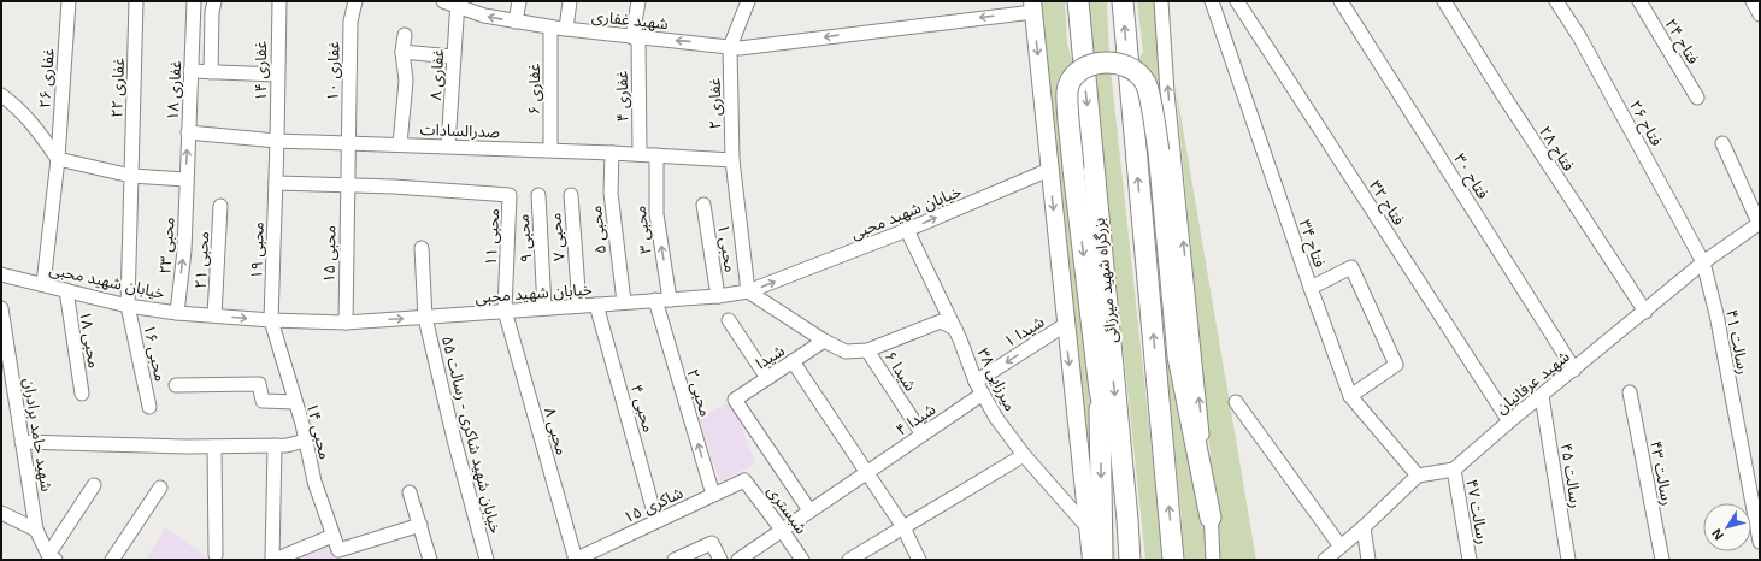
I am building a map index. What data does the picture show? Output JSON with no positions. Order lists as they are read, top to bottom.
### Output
{
  "streets": {
    "highway": ["بزرگراه شهید میرزائی"],
    "street": [
      "شهید غفاری",
      "فتاح ۲۴",
      "غفاری ۱۴",
      "غفاری ۱۰",
      "غفاری ۸",
      "غفاری ۲۶",
      "غفاری ۲۲",
      "غفاری ۶",
      "غفاری ۱۸",
      "غفاری ۴",
      "غفاری ۲",
      "فتاح ۲۶",
      "صدرالسادات",
      "فتاح ۲۸",
      "فتاح ۳۰",
      "فتاح ۳۲",
      "خیابان شهید محبی",
      "محبی ۵",
      "محبی ۳",
      "محبی ۱۱",
      "محبی ۷",
      "محبی ۹",
      "فتاح ۳۴",
      "محبی ۲۳",
      "محبی ۱",
      "محبی ۱۹",
      "محبی ۱۵",
      "محبی ۲۱",
      "شیدا ۱",
      "محبی ۱۸",
      "رسالت ۴۱",
      "محبی ۱۶",
      "شیدا",
      "شیدا ۶",
      "میرزایی ۳۸",
      "شهید عرفانیان",
      "محبی ۲",
      "محبی ۴",
      "شیدا ۴",
      "محبی ۱۴",
      "محبی ۸",
      "شهید حامد برادران",
      "خیابان شهید شاکری - رسالت ۵۵",
      "رسالت ۴۳",
      "رسالت ۴۵",
      "شاکری ۱۵",
      "شبستری",
      "رسالت ۴۷"
    ]
  },
  "crossings": [
    ["شهید غفاری", "غفاری ۸"],
    ["شهید غفاری", "غفاری ۶"],
    ["شهید غفاری", "غفاری ۴"],
    ["شهید غفاری", "غفاری ۲"],
    ["غفاری ۱۴", "صدرالسادات"],
    ["غفاری ۱۴", "محبی ۱۹"],
    ["غفاری ۱۰", "صدرالسادات"],
    ["غفاری ۱۰", "محبی ۱۱"],
    ["غفاری ۱۰", "محبی ۱۵"],
    ["غفاری ۸", "صدرالسادات"],
    ["غفاری ۲۶", "خیابان شهید محبی"],
    ["غفاری ۲۲", "خیابان شهید محبی"],
    ["غفاری ۲۲", "محبی ۱۶"],
    ["غفاری ۶", "صدرالسادات"],
    ["غفاری ۱۸", "صدرالسادات"],
    ["غفاری ۱۸", "محبی ۲۳"],
    ["غفاری ۴", "صدرالسادات"],
    ["غفاری ۲", "صدرالسادات"],
    ["غفاری ۲", "خیابان شهید محبی"],
    ["فتاح ۲۶", "رسالت ۴۱"],
    ["فتاح ۲۶", "شهید عرفانیان"],
    ["صدرالسادات", "محبی ۵"],
    ["صدرالسادات", "محبی ۳"],
    ["فتاح ۲۸", "شهید عرفانیان"],
    ["فتاح ۳۰", "شهید عرفانیان"],
    ["فتاح ۳۲", "شهید عرفانیان"],
    ["خیابان شهید محبی", "محبی ۵"],
    ["خیابان شهید محبی", "محبی ۳"],
    ["خیابان شهید محبی", "محبی ۱۱"],
    ["خیابان شهید محبی", "محبی ۷"],
    ["خیابان شهید محبی", "محبی ۹"],
    ["خیابان شهید محبی", "محبی ۲۳"],
    ["خیابان شهید محبی", "محبی ۱"],
    ["خیابان شهید محبی", "محبی ۱۹"],
    ["خیابان شهید محبی", "محبی ۱۵"],
    ["خیابان شهید محبی", "محبی ۲۱"],
    ["خیابان شهید محبی", "محبی ۱۸"],
    ["خیابان شهید محبی", "محبی ۱۶"],
    ["خیابان شهید محبی", "میرزایی ۳۸"],
    ["خیابان شهید محبی", "محبی ۲"],
    ["خیابان شهید محبی", "محبی ۴"],
    ["خیابان شهید محبی", "محبی ۱۴"],
    ["خیابان شهید محبی", "محبی ۸"],
    ["خیابان شهید محبی", "خیابان شهید شاکری - رسالت ۵۵"],
    ["محبی ۱۱", "محبی ۱۵"],
    ["محبی ۱۱", "محبی ۸"],
    ["محبی ۱۹", "محبی ۱۴"],
    ["شیدا ۱", "میرزایی ۳۸"],
    ["رسالت ۴۱", "شهید عرفانیان"],
    ["شیدا", "شیدا ۴"],
    ["شیدا ۶", "شیدا ۴"],
    ["میرزایی ۳۸", "شیدا ۴"],
    ["شهید عرفانیان", "رسالت ۴۵"],
    ["شهید عرفانیان", "رسالت ۴۷"],
    ["محبی ۲", "شاکری ۱۵"],
    ["محبی ۴", "شاکری ۱۵"],
    ["شیدا ۴", "شبستری"],
    ["محبی ۸", "شاکری ۱۵"],
    ["شاکری ۱۵", "شبستری"]
  ],
  "one_way": [
    "شهید غفاری",
    "خیابان شهید محبی",
    "محبی ۳",
    "محبی ۲۳",
    "شیدا ۱"
  ],
  "north": "bottom left"
}
